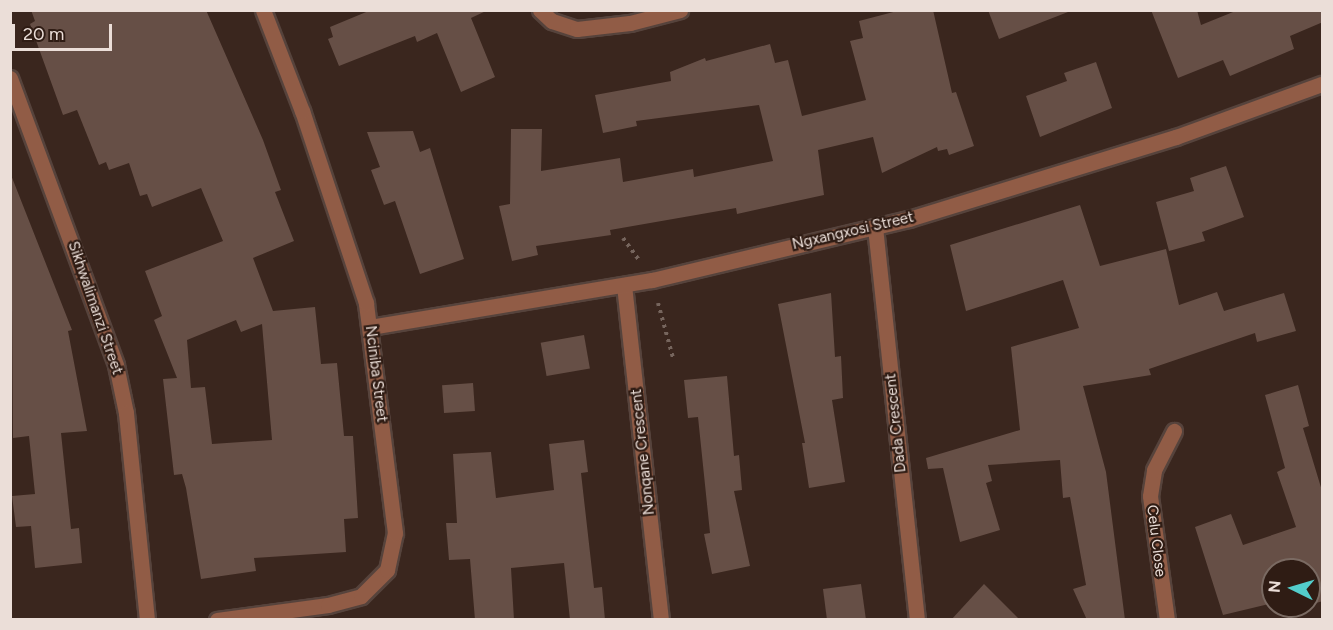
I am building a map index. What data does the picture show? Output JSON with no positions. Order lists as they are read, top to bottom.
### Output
{
  "streets": {
    "street": [
      "Ngxangxosi Street",
      "Sikhwalimanzi Street",
      "Nciniba Street",
      "Dada Crescent",
      "Nonqane Crescent",
      "Celu Close"
    ]
  },
  "crossings": [
    ["Ngxangxosi Street", "Nciniba Street"],
    ["Ngxangxosi Street", "Dada Crescent"],
    ["Ngxangxosi Street", "Nonqane Crescent"]
  ],
  "scale_bar": "20 m",
  "north": "left"
}
